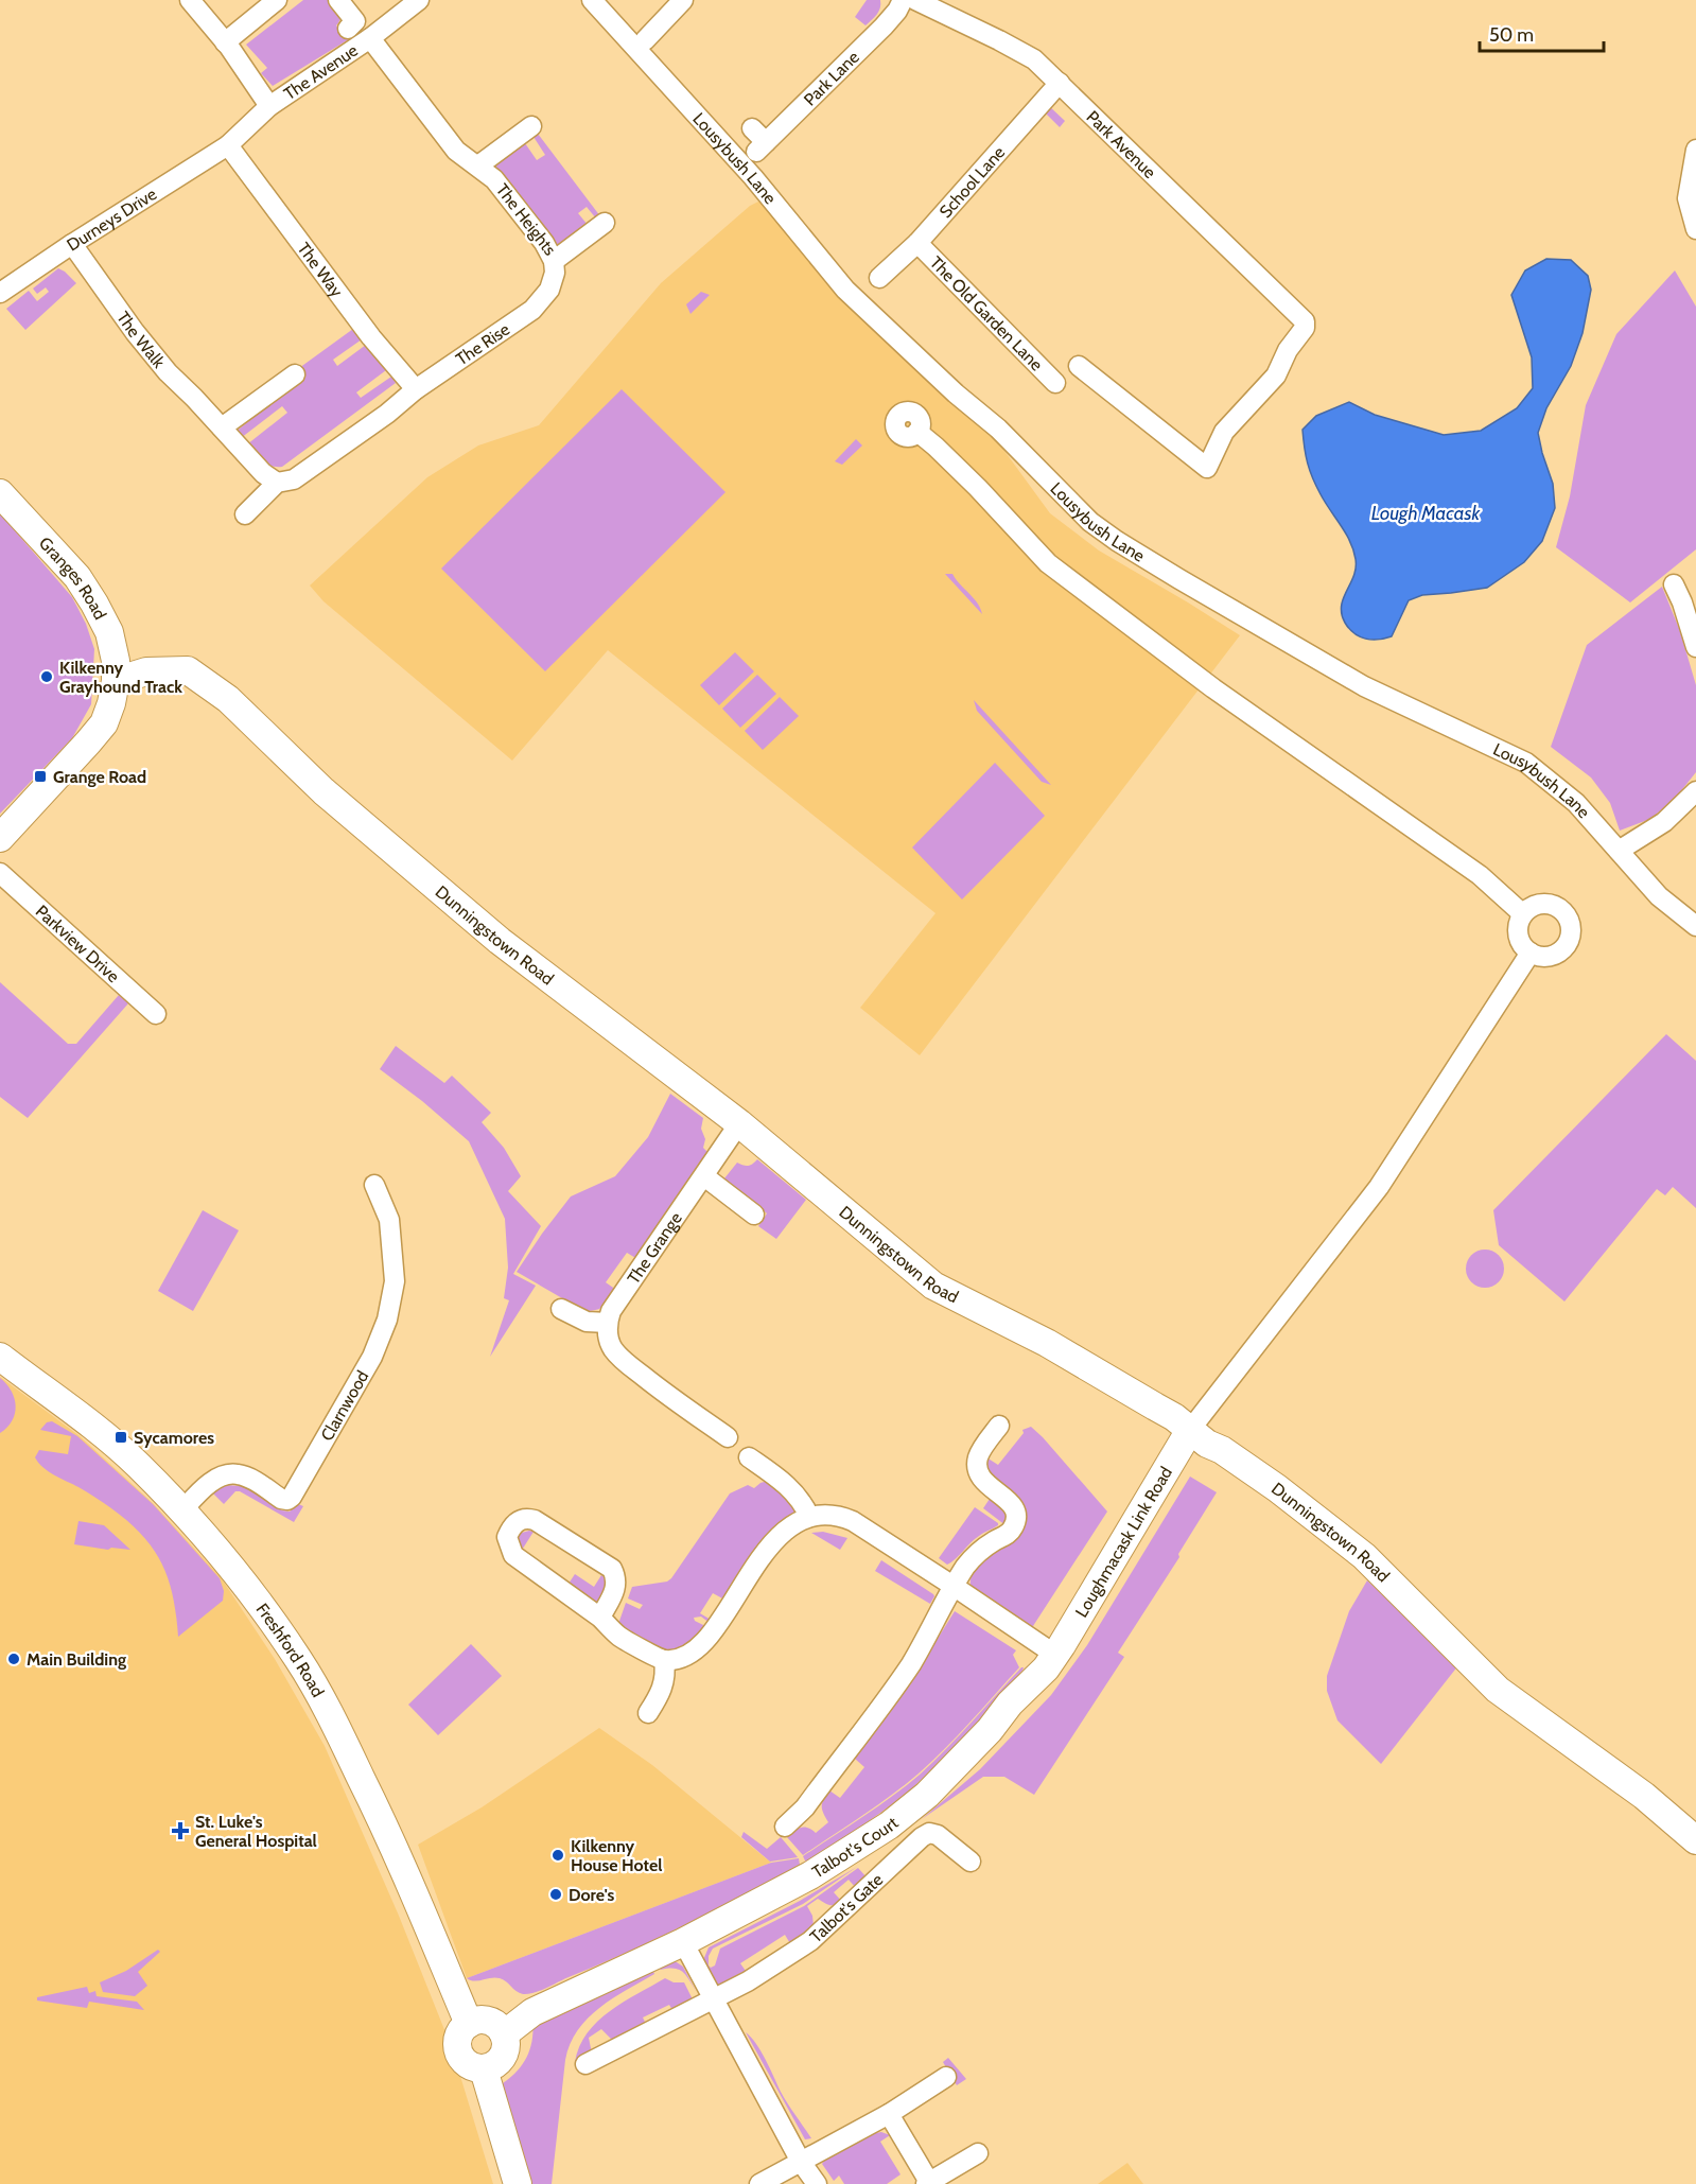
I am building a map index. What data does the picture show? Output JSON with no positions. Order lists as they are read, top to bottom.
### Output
{
  "streets": {
    "street": [
      "The Avenue",
      "Park Lane",
      "Park Avenue",
      "Lousybush Lane",
      "School Lane",
      "Durneys Drive",
      "The Heights",
      "The Way",
      "The Old Garden Lane",
      "The Walk",
      "The Rise",
      "Granges Road",
      "Dunningstown Road",
      "Parkview Drive",
      "The Grange",
      "Clarnwood",
      "Loughmacask Link Road",
      "Freshford Road",
      "Talbot's Court",
      "Talbot's Gate"
    ]
  },
  "crossings": [
    ["The Avenue", "Durneys Drive"],
    ["The Avenue", "The Heights"],
    ["The Avenue", "The Way"],
    ["Park Avenue", "School Lane"],
    ["School Lane", "The Old Garden Lane"],
    ["Durneys Drive", "The Way"],
    ["Durneys Drive", "The Walk"],
    ["The Heights", "The Rise"],
    ["The Way", "The Rise"],
    ["The Walk", "The Rise"],
    ["Granges Road", "Dunningstown Road"],
    ["Dunningstown Road", "The Grange"],
    ["Dunningstown Road", "Loughmacask Link Road"],
    ["Clarnwood", "Freshford Road"],
    ["Loughmacask Link Road", "Talbot's Court"],
    ["Freshford Road", "Talbot's Court"]
  ],
  "water": ["Lough Macask"],
  "places": {
    "other": [
      "Kilkenny Grayhound Track",
      "Main Building",
      "Kilkenny House Hotel",
      "Dore's"
    ],
    "transit": ["Grange Road", "Sycamores"],
    "health": ["St. Luke's General Hospital"]
  },
  "scale_bar": "50 m"
}
